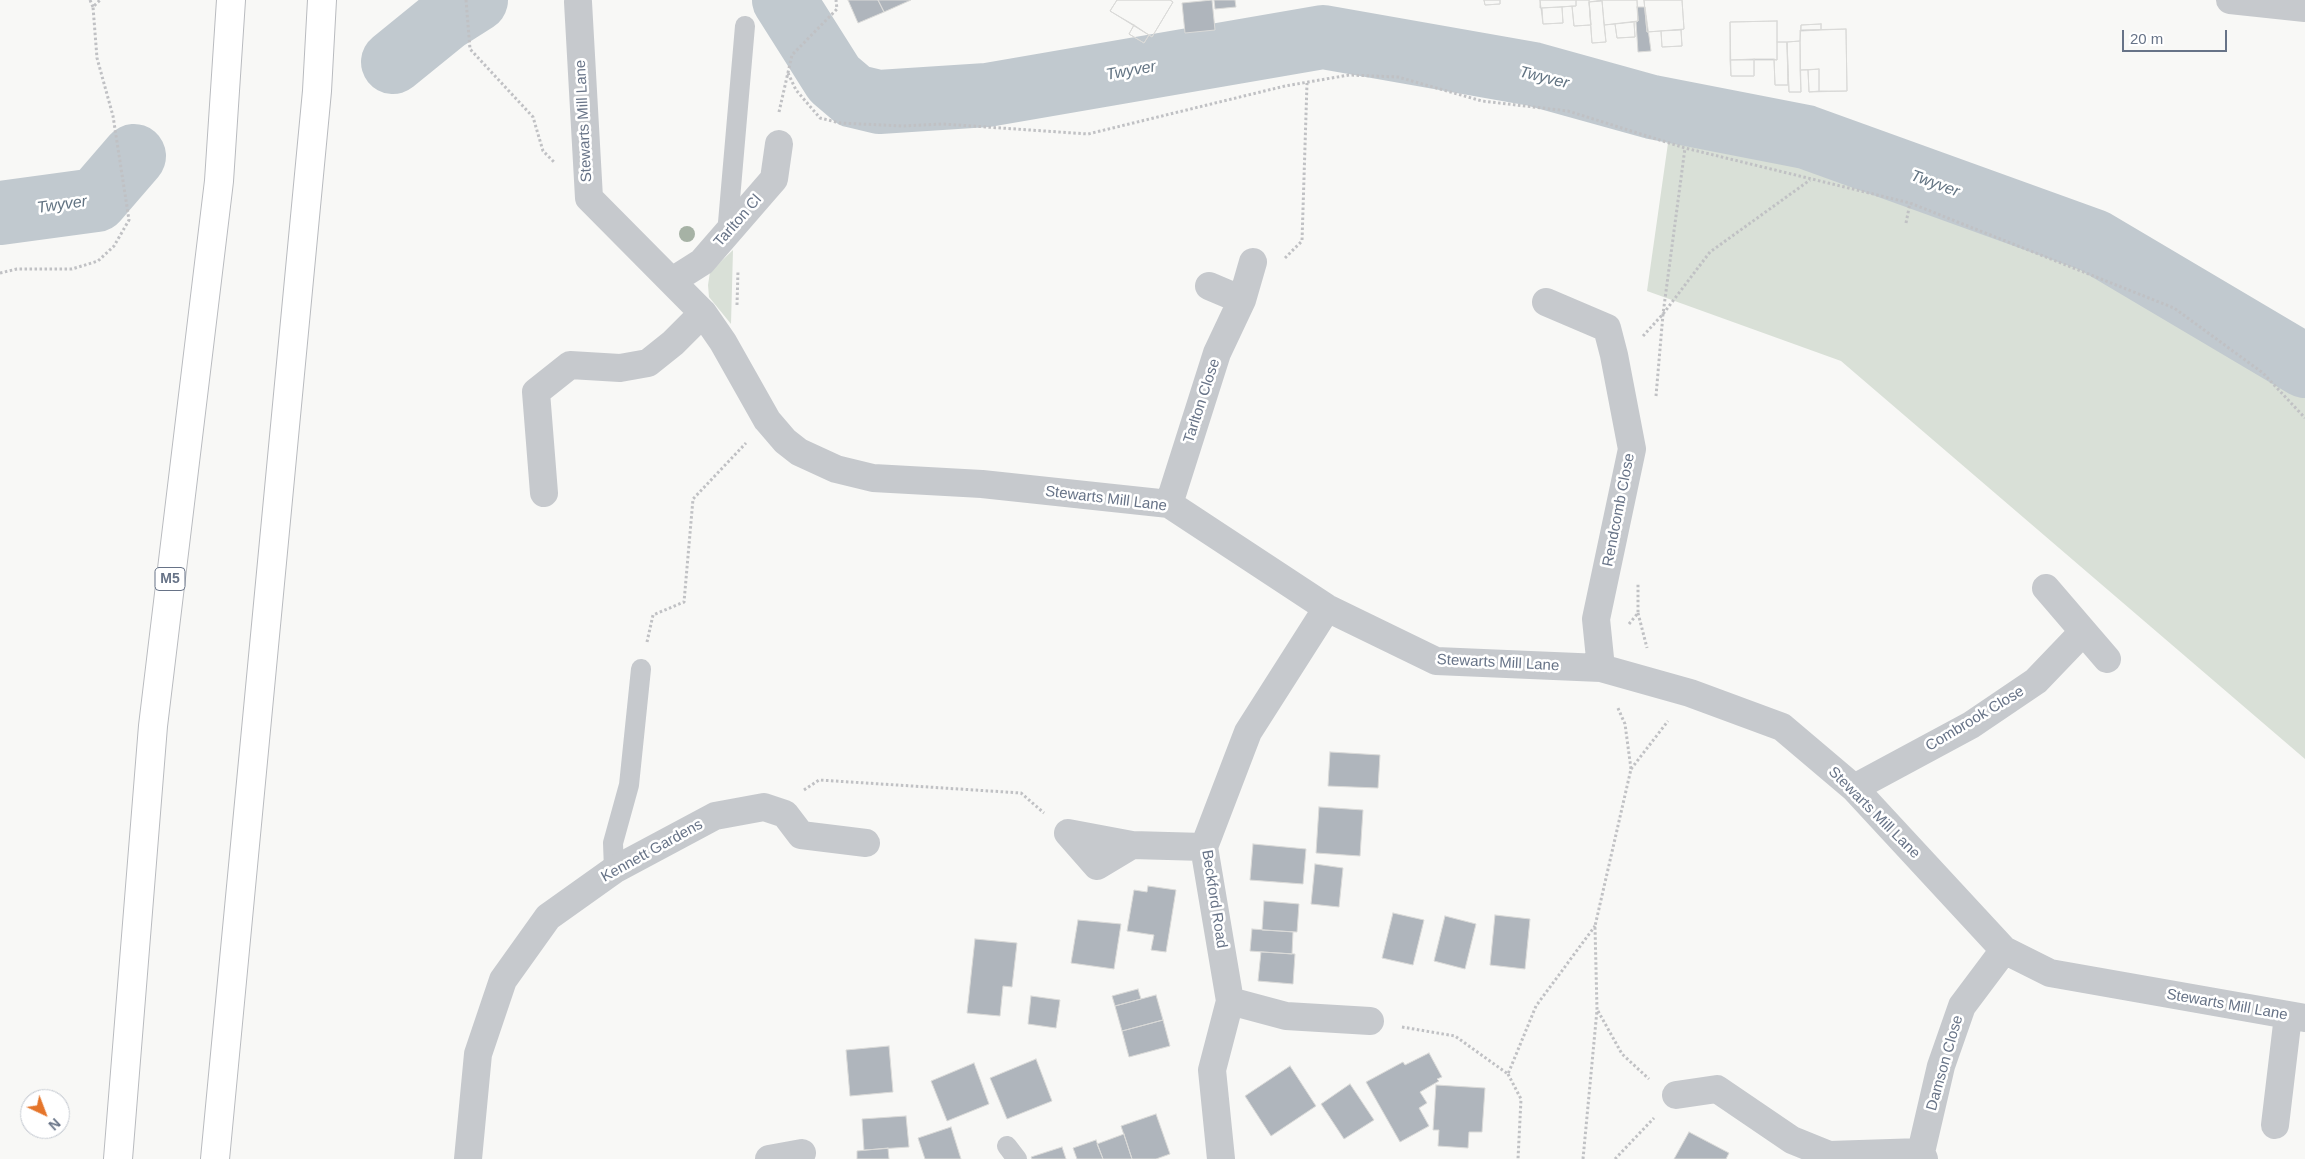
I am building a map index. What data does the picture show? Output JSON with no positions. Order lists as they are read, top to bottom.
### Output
{
  "streets": {
    "highway": ["M5"],
    "street": [
      "Stewarts Mill Lane",
      "Tarlton Cl",
      "Tarlton Close",
      "Rendcomb Close",
      "Combrook Close",
      "Kennett Gardens",
      "Beckford Road",
      "Damson Close"
    ]
  },
  "crossings": [
    ["Stewarts Mill Lane", "Tarlton Cl"],
    ["Stewarts Mill Lane", "Tarlton Close"],
    ["Stewarts Mill Lane", "Rendcomb Close"],
    ["Stewarts Mill Lane", "Combrook Close"],
    ["Stewarts Mill Lane", "Beckford Road"],
    ["Stewarts Mill Lane", "Damson Close"]
  ],
  "water": ["Twyver"],
  "scale_bar": "20 m",
  "north": "bottom right"
}
